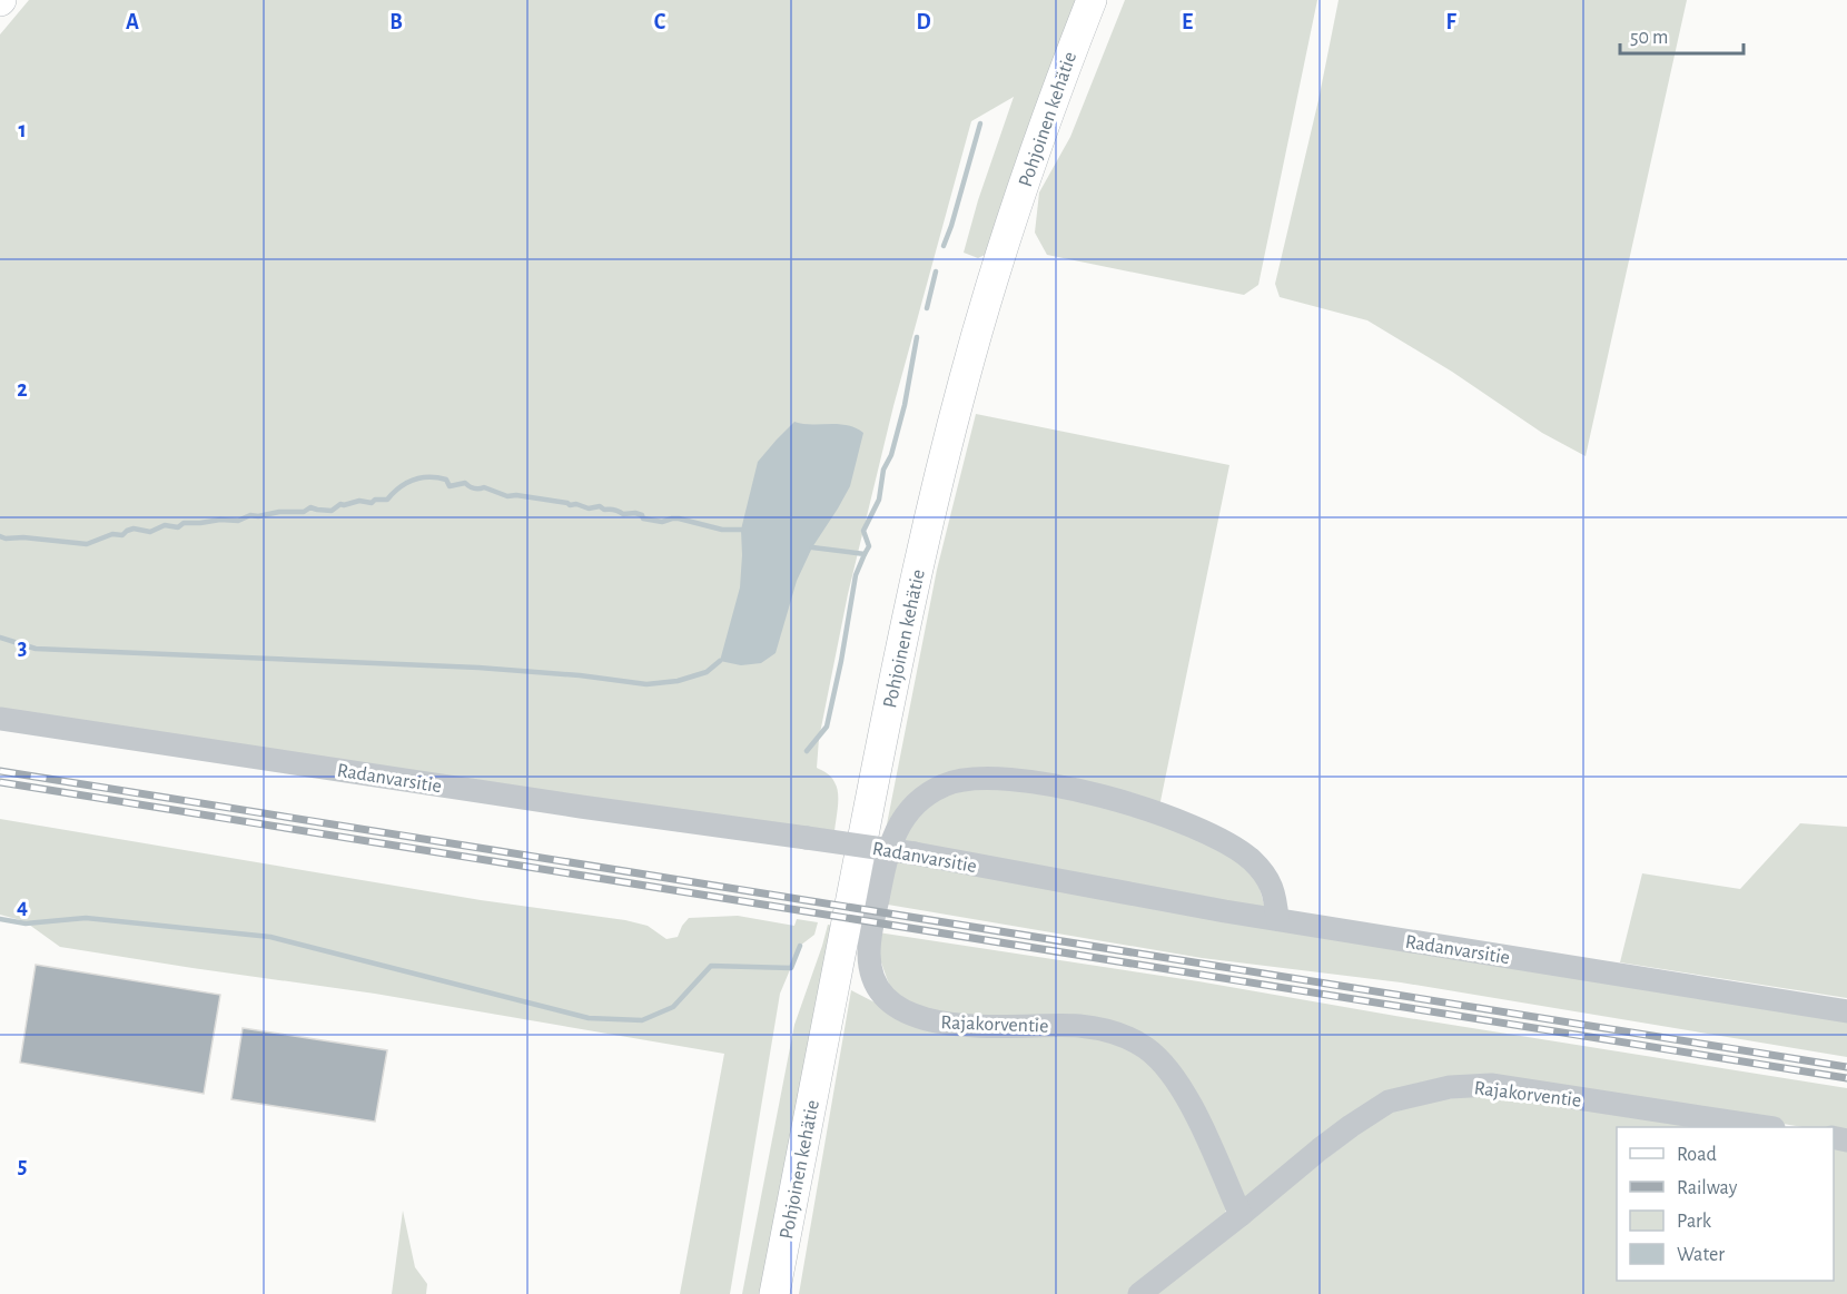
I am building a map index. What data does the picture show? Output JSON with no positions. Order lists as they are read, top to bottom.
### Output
{
  "streets": {
    "main road": ["Pohjoinen kehätie"],
    "street": ["Radanvarsitie", "Rajakorventie"]
  },
  "crossings": [
    ["Radanvarsitie", "Rajakorventie"]
  ],
  "legend": [
    "Road",
    "Railway",
    "Park",
    "Water"
  ],
  "scale_bar": "50 m",
  "grid": {
    "columns": [
      "A",
      "B",
      "C",
      "D",
      "E",
      "F"
    ],
    "rows": [
      "1",
      "2",
      "3",
      "4",
      "5"
    ]
  }
}
